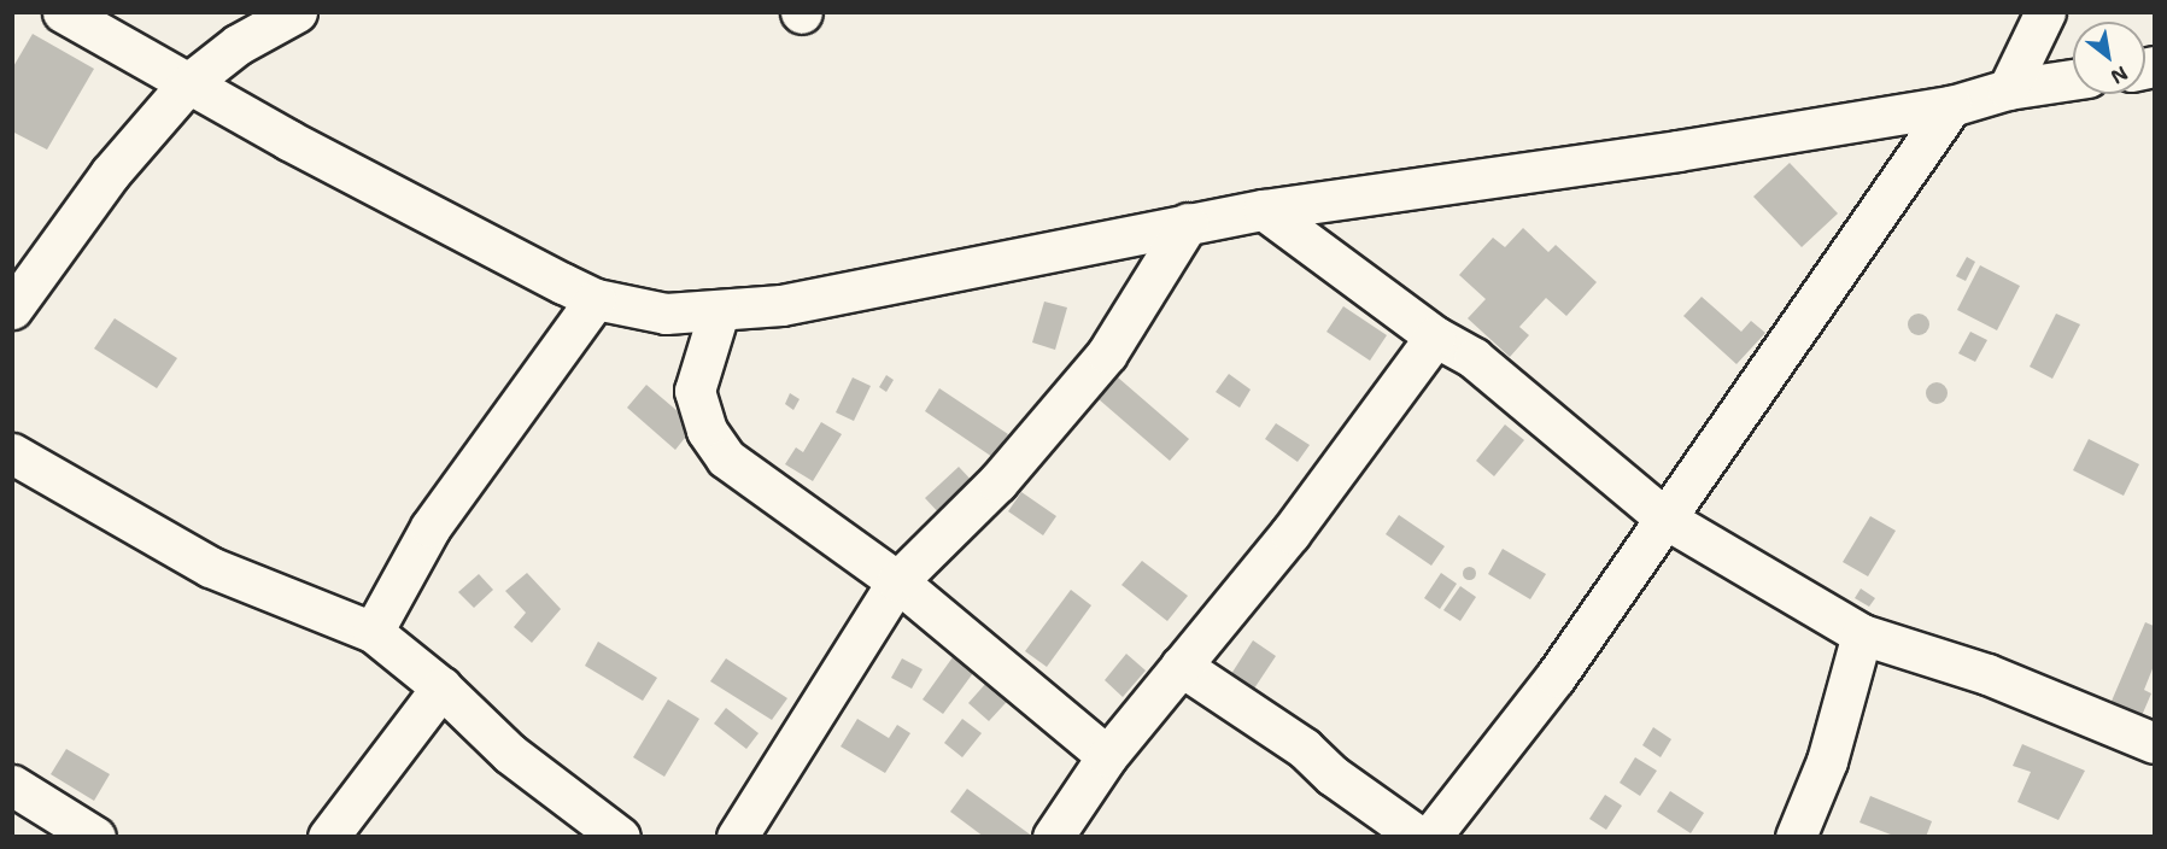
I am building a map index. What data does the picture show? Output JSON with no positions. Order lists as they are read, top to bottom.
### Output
{
  "north": "bottom right"
}
